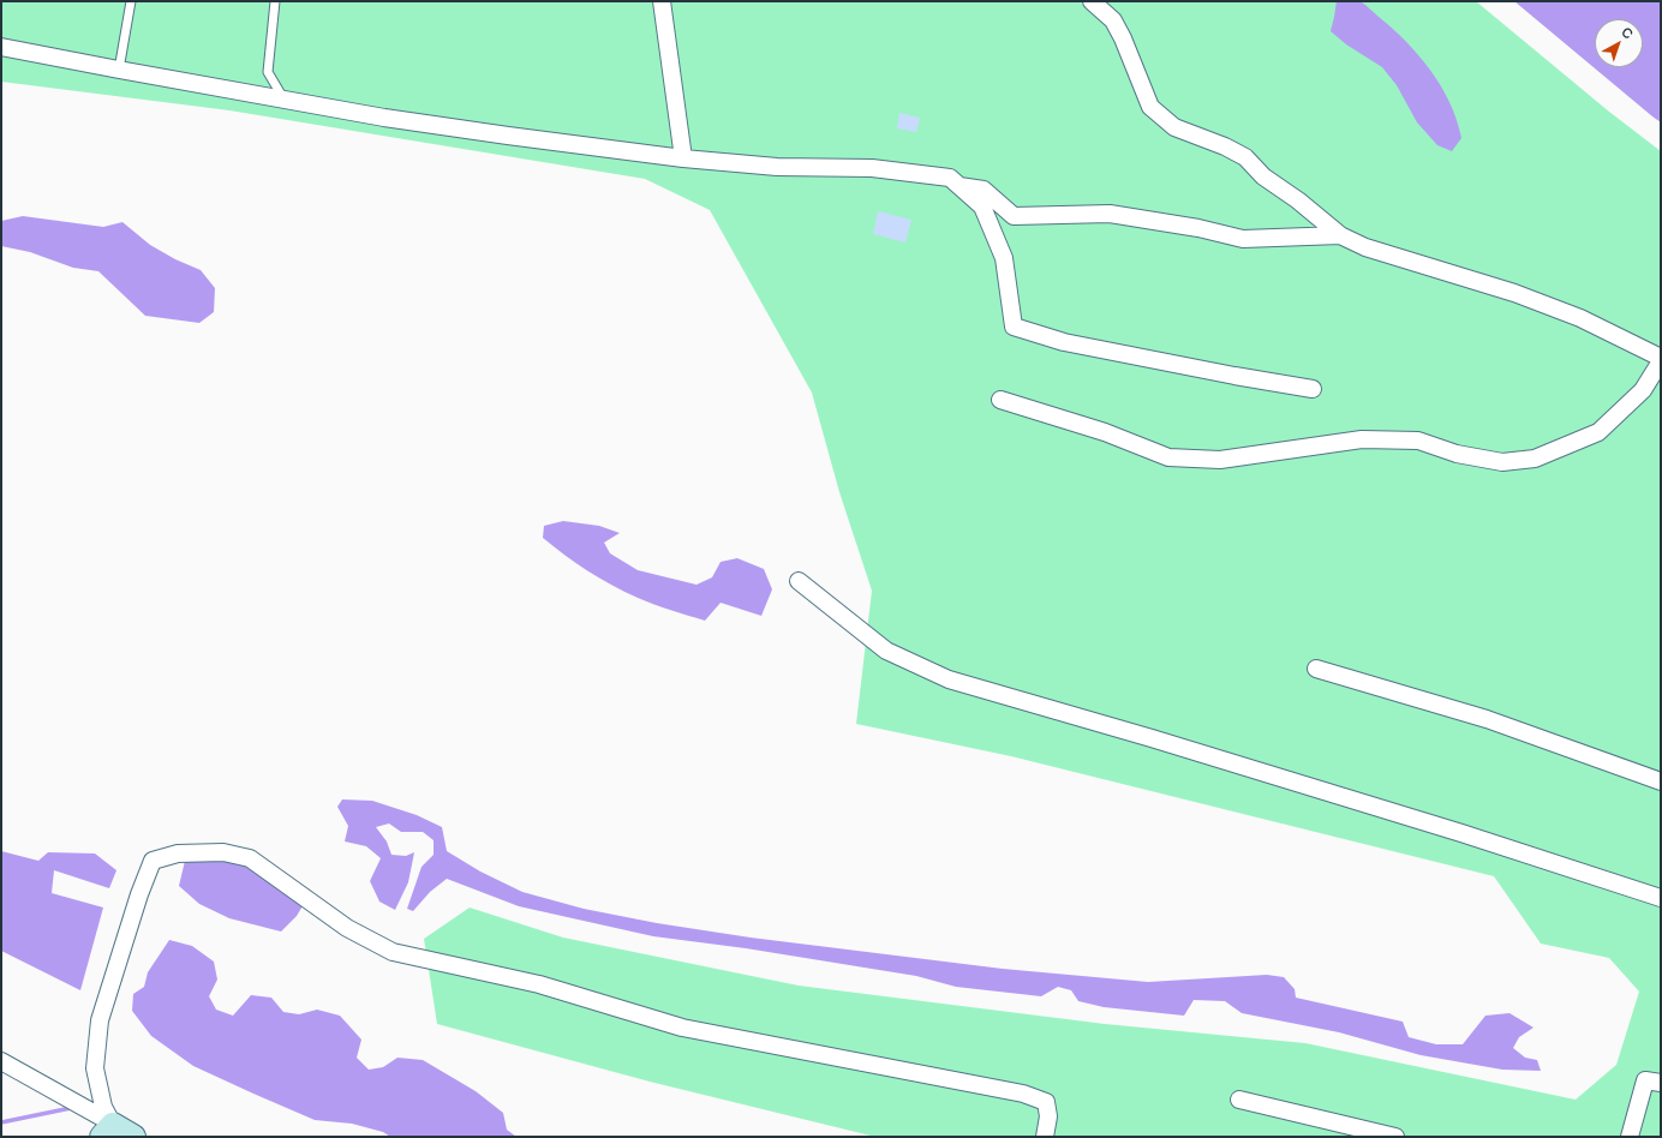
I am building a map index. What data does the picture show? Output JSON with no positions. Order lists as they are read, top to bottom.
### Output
{
  "north": "top right"
}
